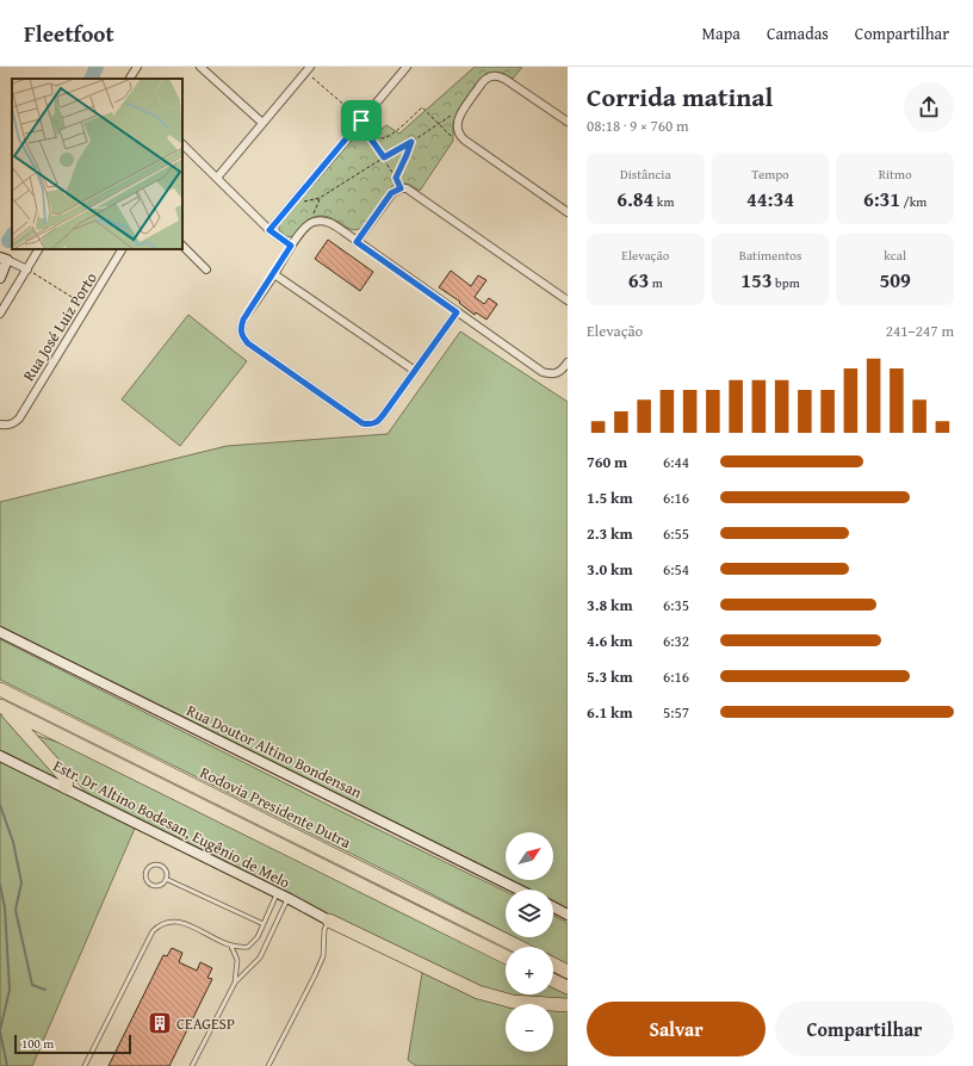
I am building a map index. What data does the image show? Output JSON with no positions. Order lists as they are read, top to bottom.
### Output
{
  "streets": {
    "highway": ["Rodovia Presidente Dutra"],
    "street": ["Rua José Luiz Porto", "Rua Doutor Altino Bondensan", "Estr. Dr Altino Bodesan, Eugênio de Melo"]
  },
  "places": {
    "building": ["CEAGESP"]
  },
  "scale_bar": "100 m",
  "north": "top right",
  "page": {
    "header": "Fleetfoot",
    "nav": ["Mapa", "Camadas", "Compartilhar"],
    "heading": ["Corrida matinal", "08:18 · 9 × 760 m"],
    "stats": [
      ["Distância", "6.84 km"],
      ["Tempo", "44:34"],
      ["Ritmo", "6:31 /km"],
      ["Elevação", "63 m"],
      ["Batimentos", "153 bpm"],
      ["kcal", "509"]
    ],
    "chart": ["Elevação", "241–247 m"],
    "list": [
      {
        "name": "760 m",
        "note": "6:44"
      },
      {
        "name": "1.5 km",
        "note": "6:16"
      },
      {
        "name": "2.3 km",
        "note": "6:55"
      },
      {
        "name": "3.0 km",
        "note": "6:54"
      },
      {
        "name": "3.8 km",
        "note": "6:35"
      },
      {
        "name": "4.6 km",
        "note": "6:32"
      },
      {
        "name": "5.3 km",
        "note": "6:16"
      },
      {
        "name": "6.1 km",
        "note": "5:57"
      }
    ],
    "map_buttons": ["+", "−"],
    "buttons": ["Salvar", "Compartilhar"],
    "scale": "100 m"
  }
}
